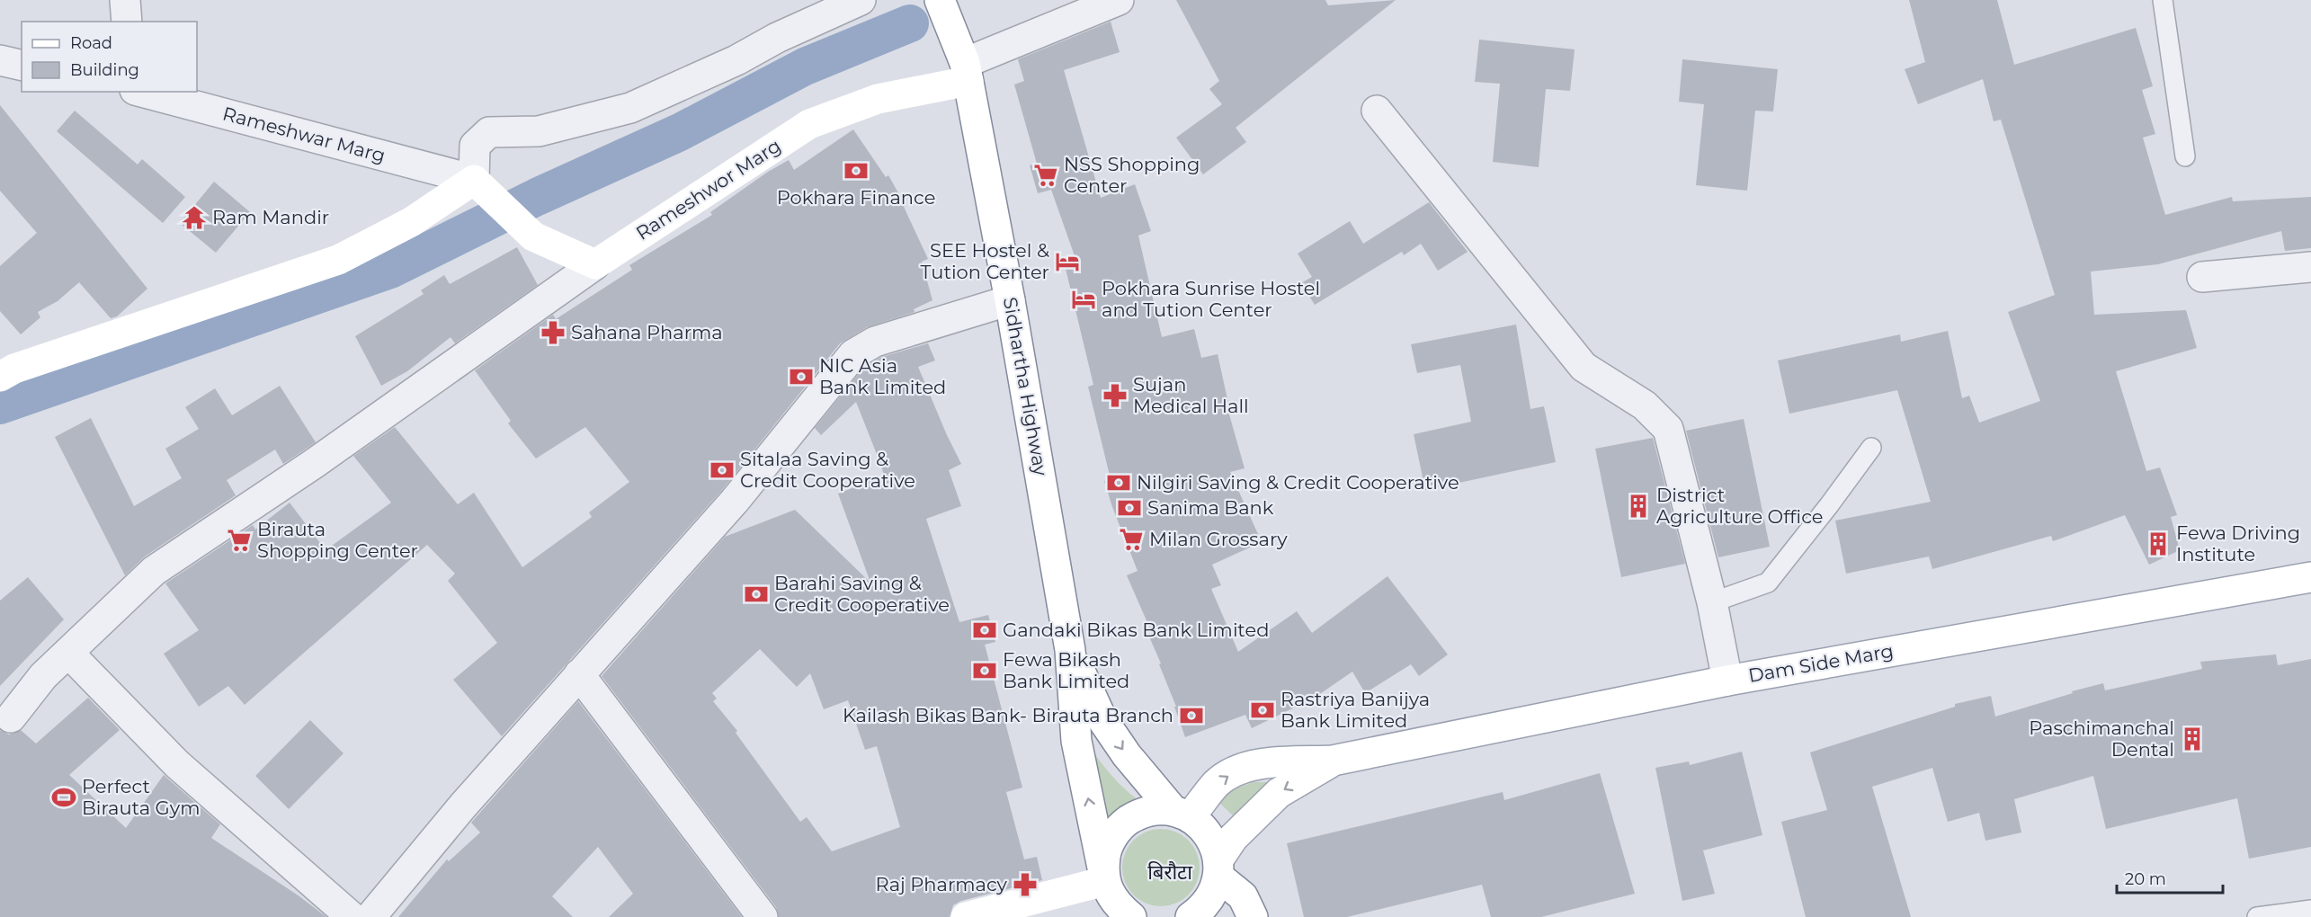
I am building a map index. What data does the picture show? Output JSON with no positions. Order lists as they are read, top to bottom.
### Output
{
  "streets": {
    "main road": ["Rameshwor Marg", "Sidhartha Highway", "Dam Side Marg"],
    "street": ["Rameshwar Marg"]
  },
  "crossings": [
    ["Rameshwor Marg", "Sidhartha Highway"]
  ],
  "districts": ["बिरौटा"],
  "places": {
    "bank": [
      "Pokhara Finance",
      "NIC Asia Bank Limited",
      "Sitalaa Saving & Credit Cooperative",
      "Nilgiri Saving & Credit Cooperative",
      "Sanima Bank",
      "Barahi Saving & Credit Cooperative",
      "Gandaki Bikas Bank Limited",
      "Fewa Bikash Bank Limited",
      "Rastriya Banijya Bank Limited",
      "Kailash Bikas Bank- Birauta Branch"
    ],
    "supermarket": ["NSS Shopping Center", "Milan Grossary", "Birauta Shopping Center"],
    "temple": ["Ram Mandir"],
    "hotel": ["SEE Hostel & Tution Center", "Pokhara Sunrise Hostel and Tution Center"],
    "pharmacy": ["Sahana Pharma", "Sujan Medical Hall", "Raj Pharmacy"],
    "building": ["District Agriculture Office", "Fewa Driving Institute", "Paschimanchal Dental"],
    "sports": ["Perfect Birauta Gym"]
  },
  "legend": ["Road", "Building"],
  "scale_bar": "20 m"
}
